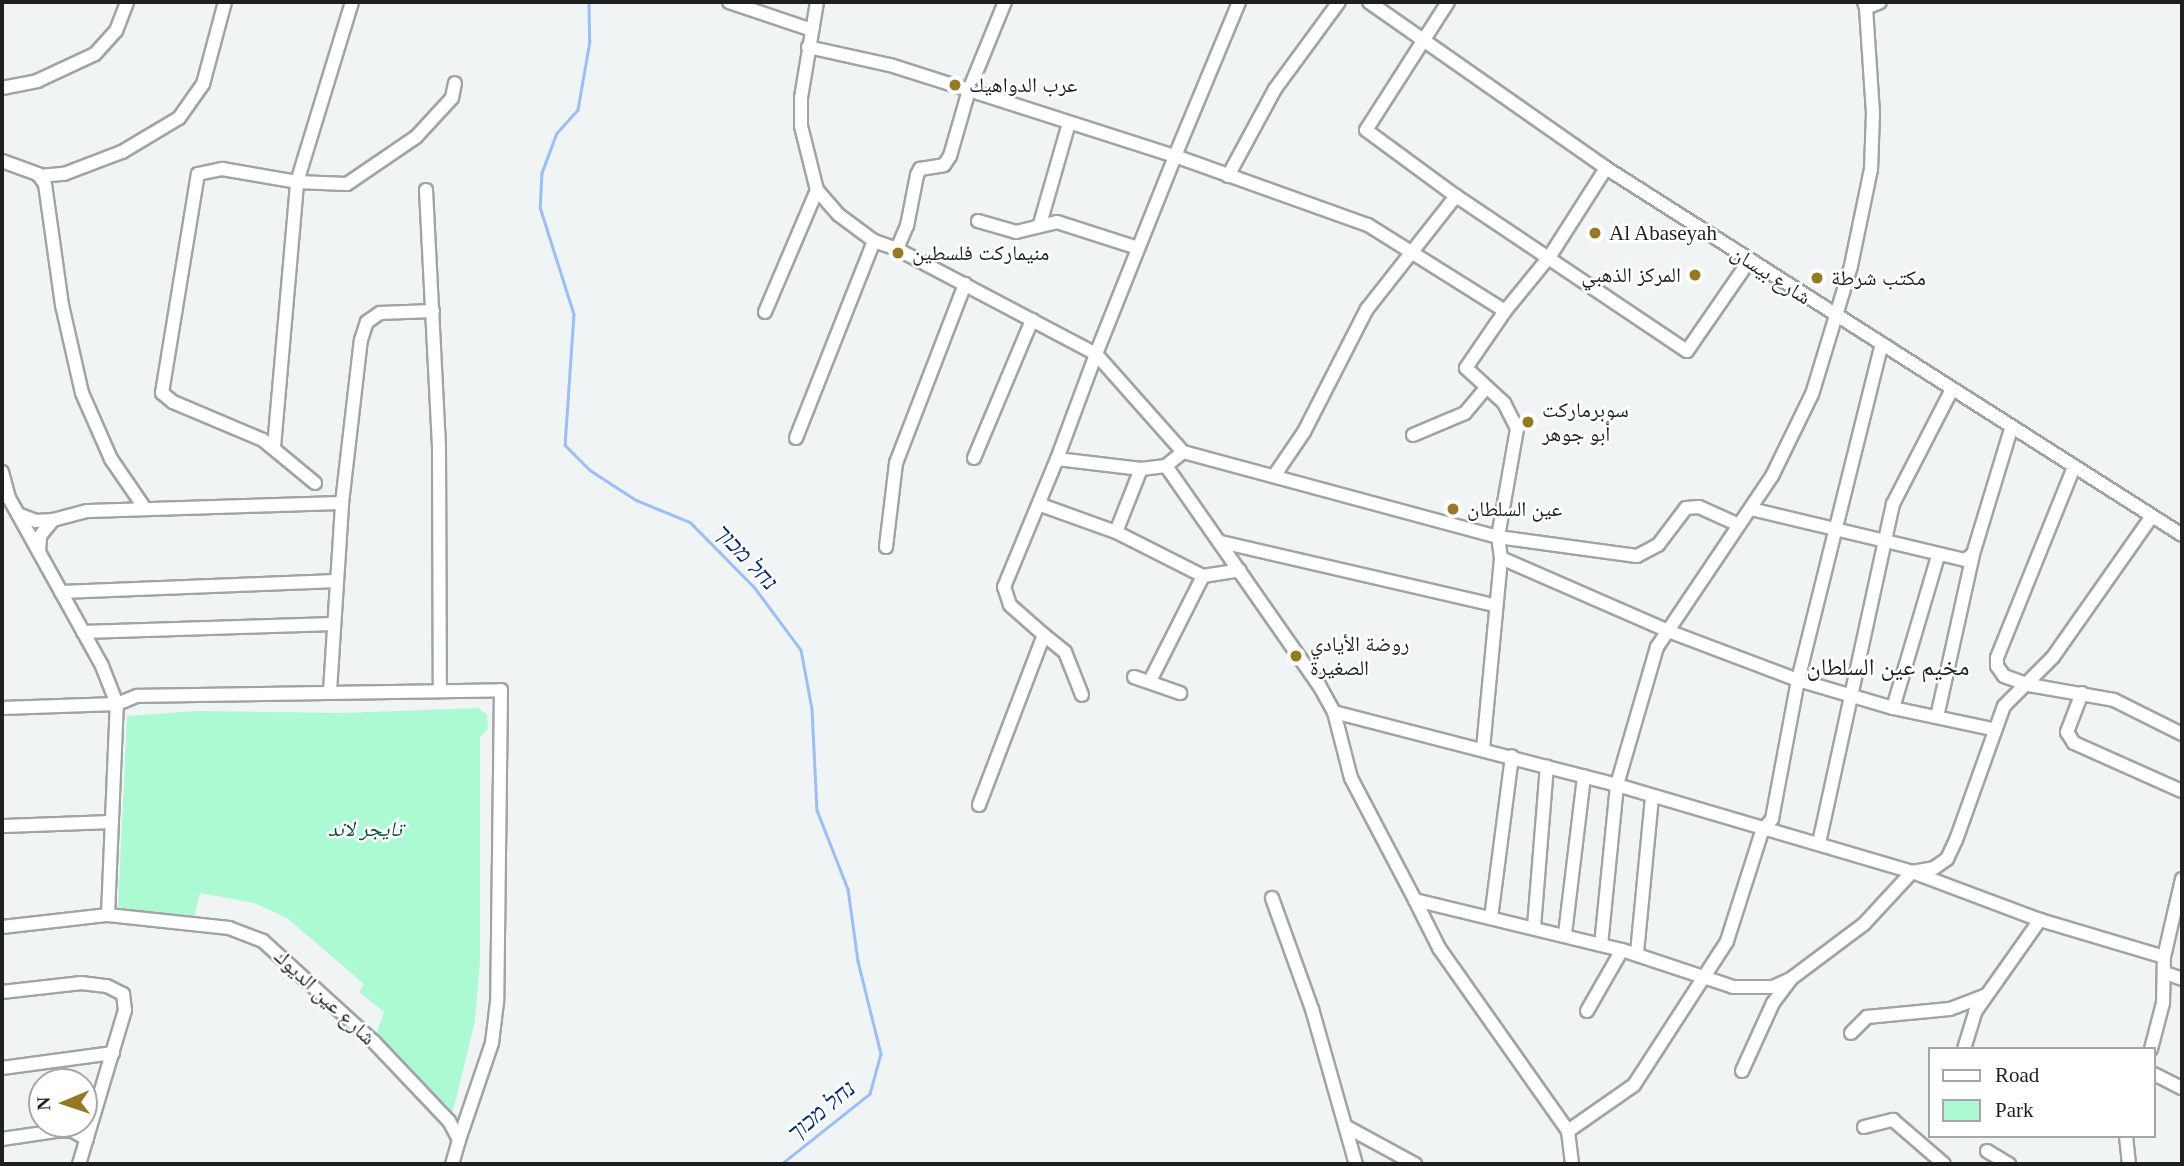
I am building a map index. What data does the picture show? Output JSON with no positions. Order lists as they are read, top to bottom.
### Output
{
  "streets": {
    "street": ["شارع بيسان", "شارع عين الديوك"]
  },
  "districts": ["مخيم عين السلطان"],
  "water": ["נחל מכוך"],
  "parks": ["تايجر لاند"],
  "places": [
    "عرب الدواهيك",
    "Al Abaseyah",
    "منيماركت فلسطين",
    "المركز الذهبي",
    "مكتب شرطة",
    "سوبرماركت أبو جوهر",
    "عين السلطان",
    "روضة الأيادي الصغيرة"
  ],
  "legend": ["Road", "Park"],
  "north": "left"
}
